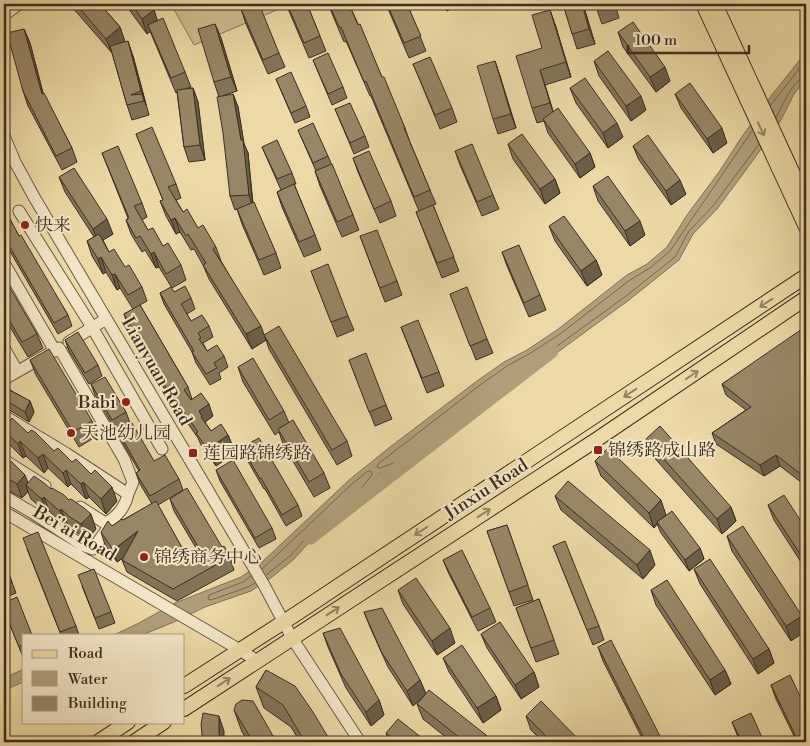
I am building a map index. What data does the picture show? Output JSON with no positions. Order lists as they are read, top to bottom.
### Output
{
  "streets": {
    "main road": ["Jinxiu Road"],
    "street": ["Lianyuan Road", "Bei'ai Road"]
  },
  "crossings": [
    ["Lianyuan Road", "Jinxiu Road"],
    ["Jinxiu Road", "Bei'ai Road"]
  ],
  "places": {
    "other": [
      "快来",
      "Babi",
      "天池幼儿园",
      "锦绣商务中心"
    ],
    "transit": ["锦绣路成山路", "莲园路锦绣路"]
  },
  "legend": ["Road", "Water", "Building"],
  "scale_bar": "100 m"
}
